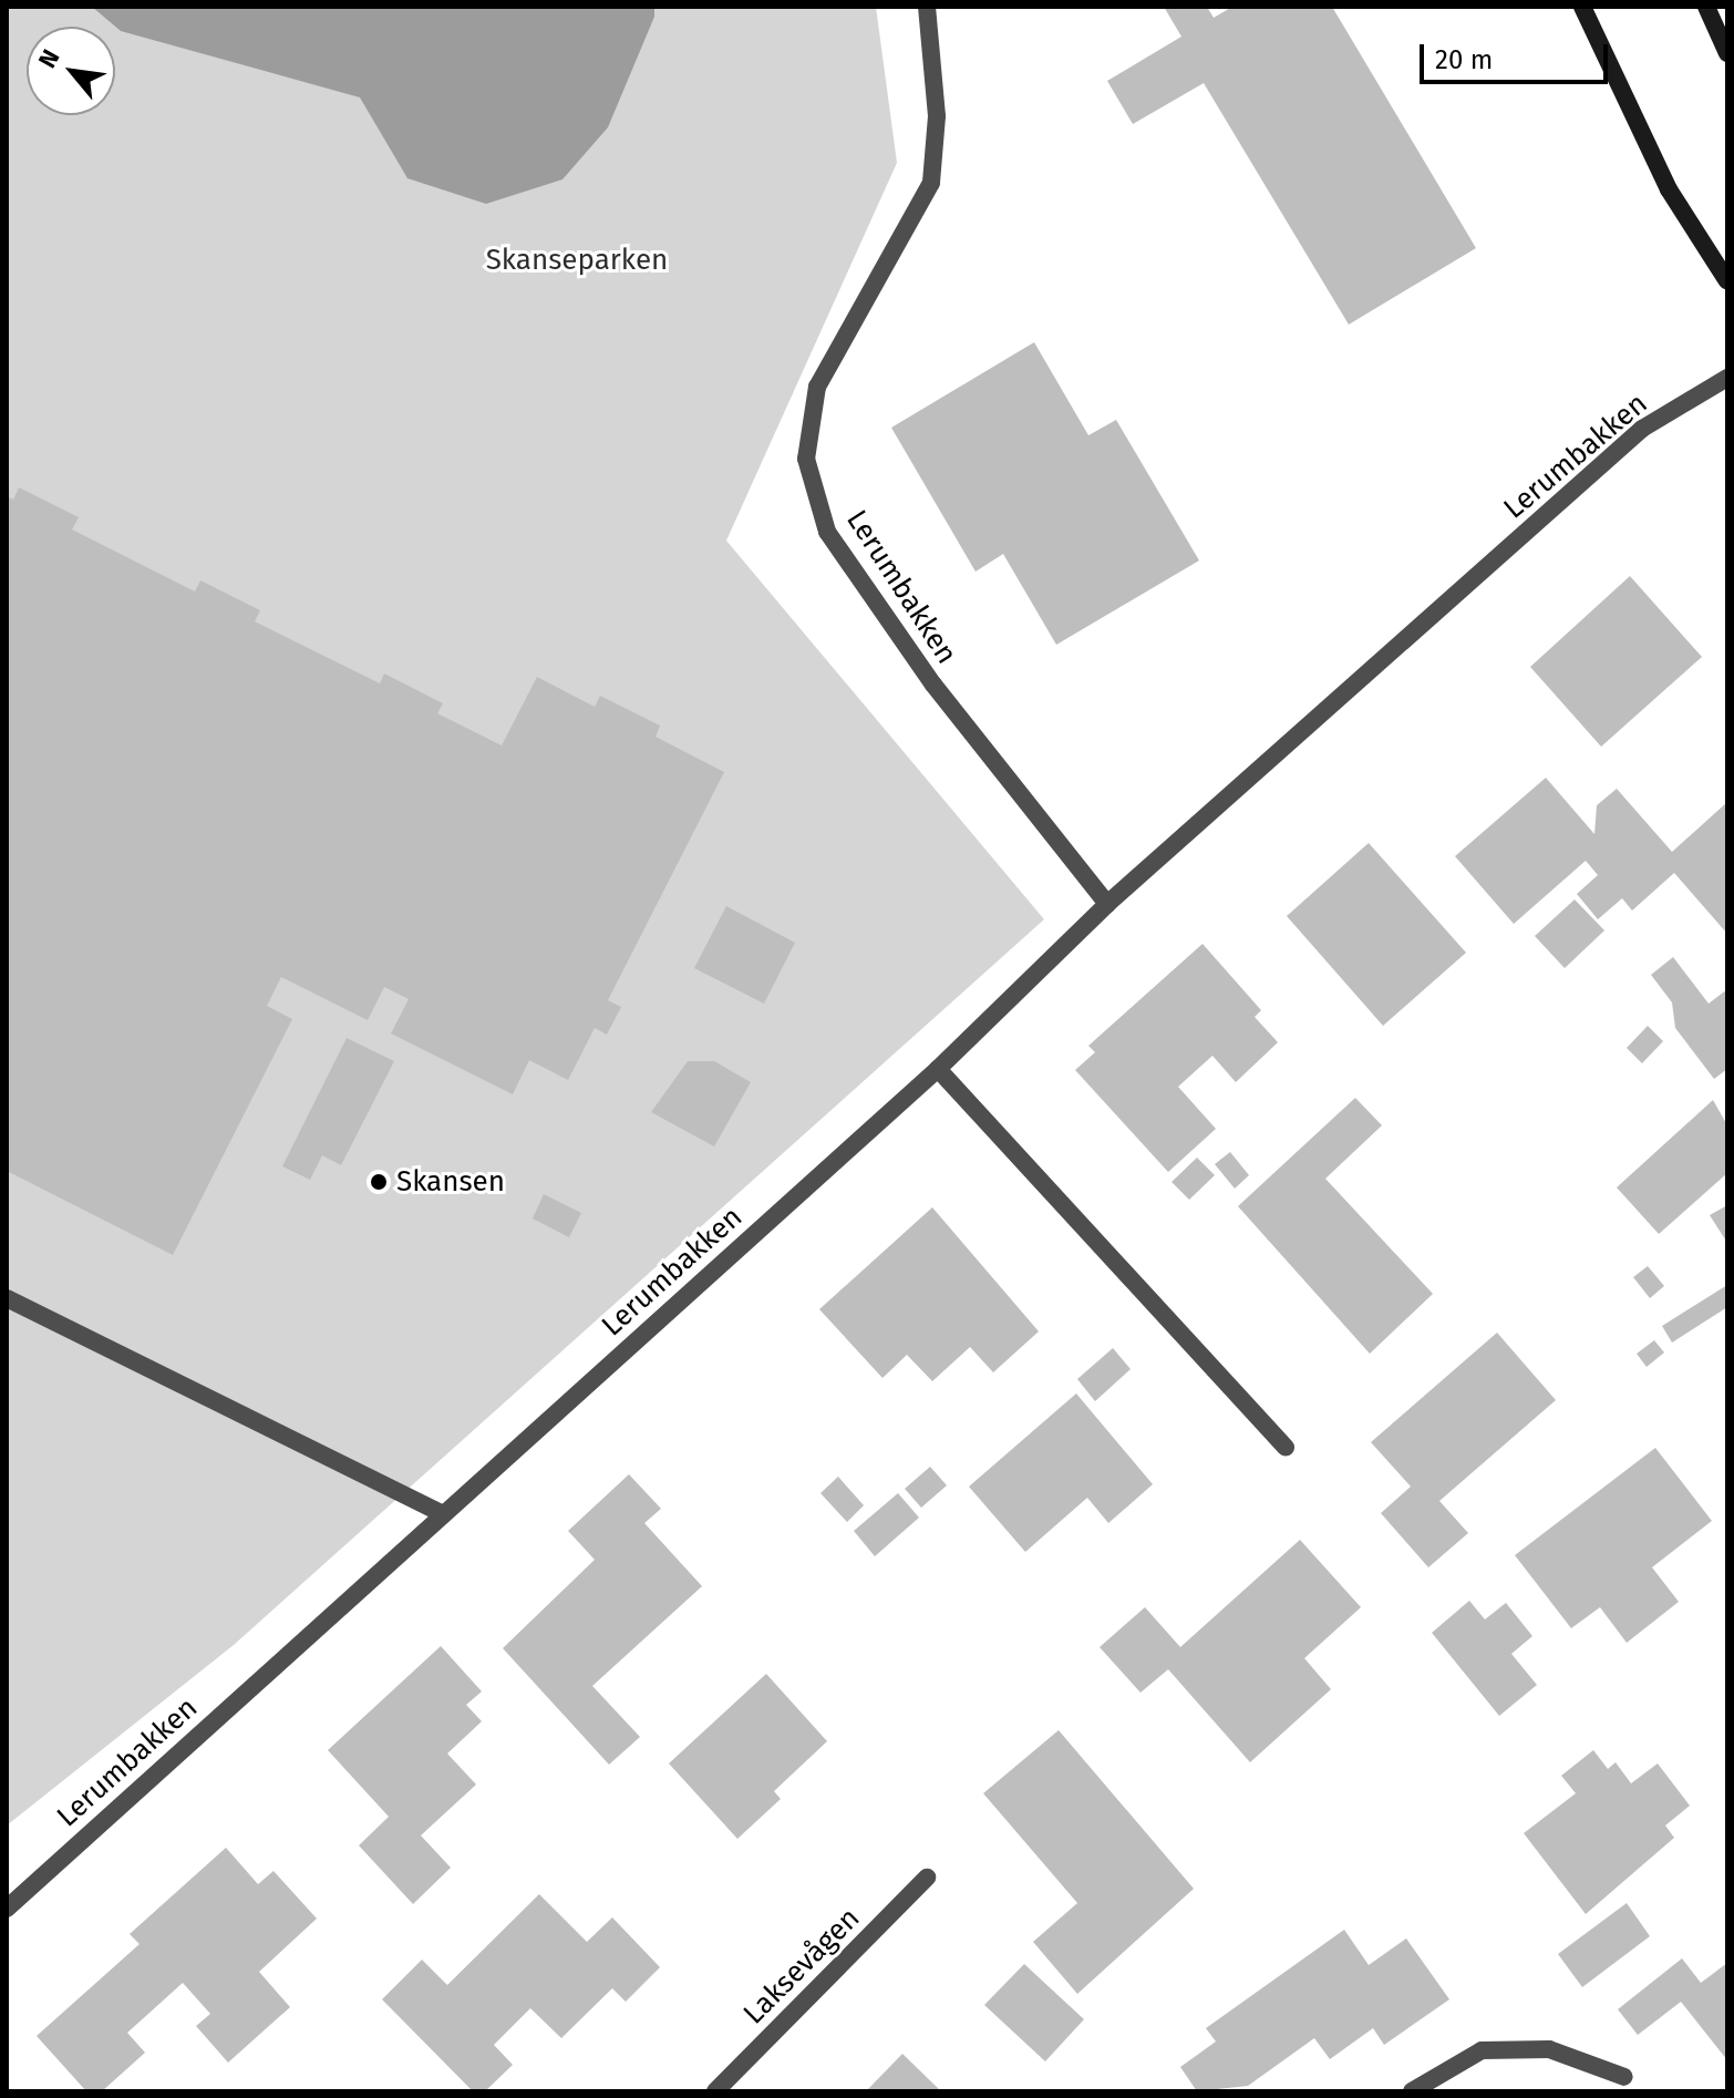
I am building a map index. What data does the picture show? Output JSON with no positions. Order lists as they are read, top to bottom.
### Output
{
  "streets": {
    "street": ["Lerumbakken", "Laksevågen"]
  },
  "parks": ["Skanseparken"],
  "places": ["Skansen"],
  "scale_bar": "20 m",
  "north": "top left"
}
